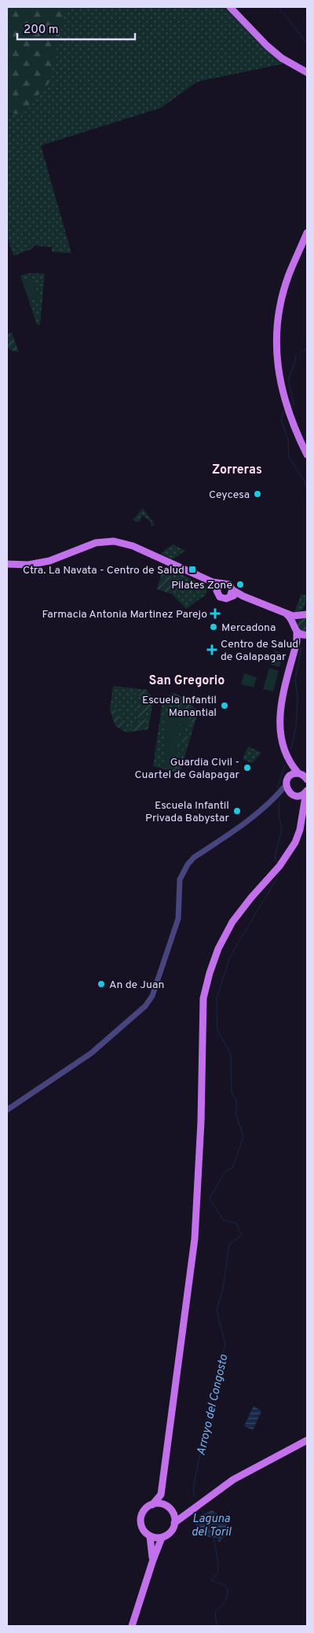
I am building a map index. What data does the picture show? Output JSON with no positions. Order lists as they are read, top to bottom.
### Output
{
  "districts": ["Zorreras", "San Gregorio"],
  "water": ["Arroyo del Congosto", "Laguna del Toril"],
  "places": {
    "other": [
      "Ceycesa",
      "Pilates Zone",
      "Mercadona",
      "Escuela Infantil Manantial",
      "Guardia Civil - Cuartel de Galapagar",
      "Escuela Infantil Privada Babystar",
      "An de Juan"
    ],
    "transit": ["Ctra. La Navata - Centro de Salud"],
    "health": ["Farmacia Antonia Martinez Parejo", "Centro de Salud de Galapagar"]
  },
  "scale_bar": "200 m"
}
